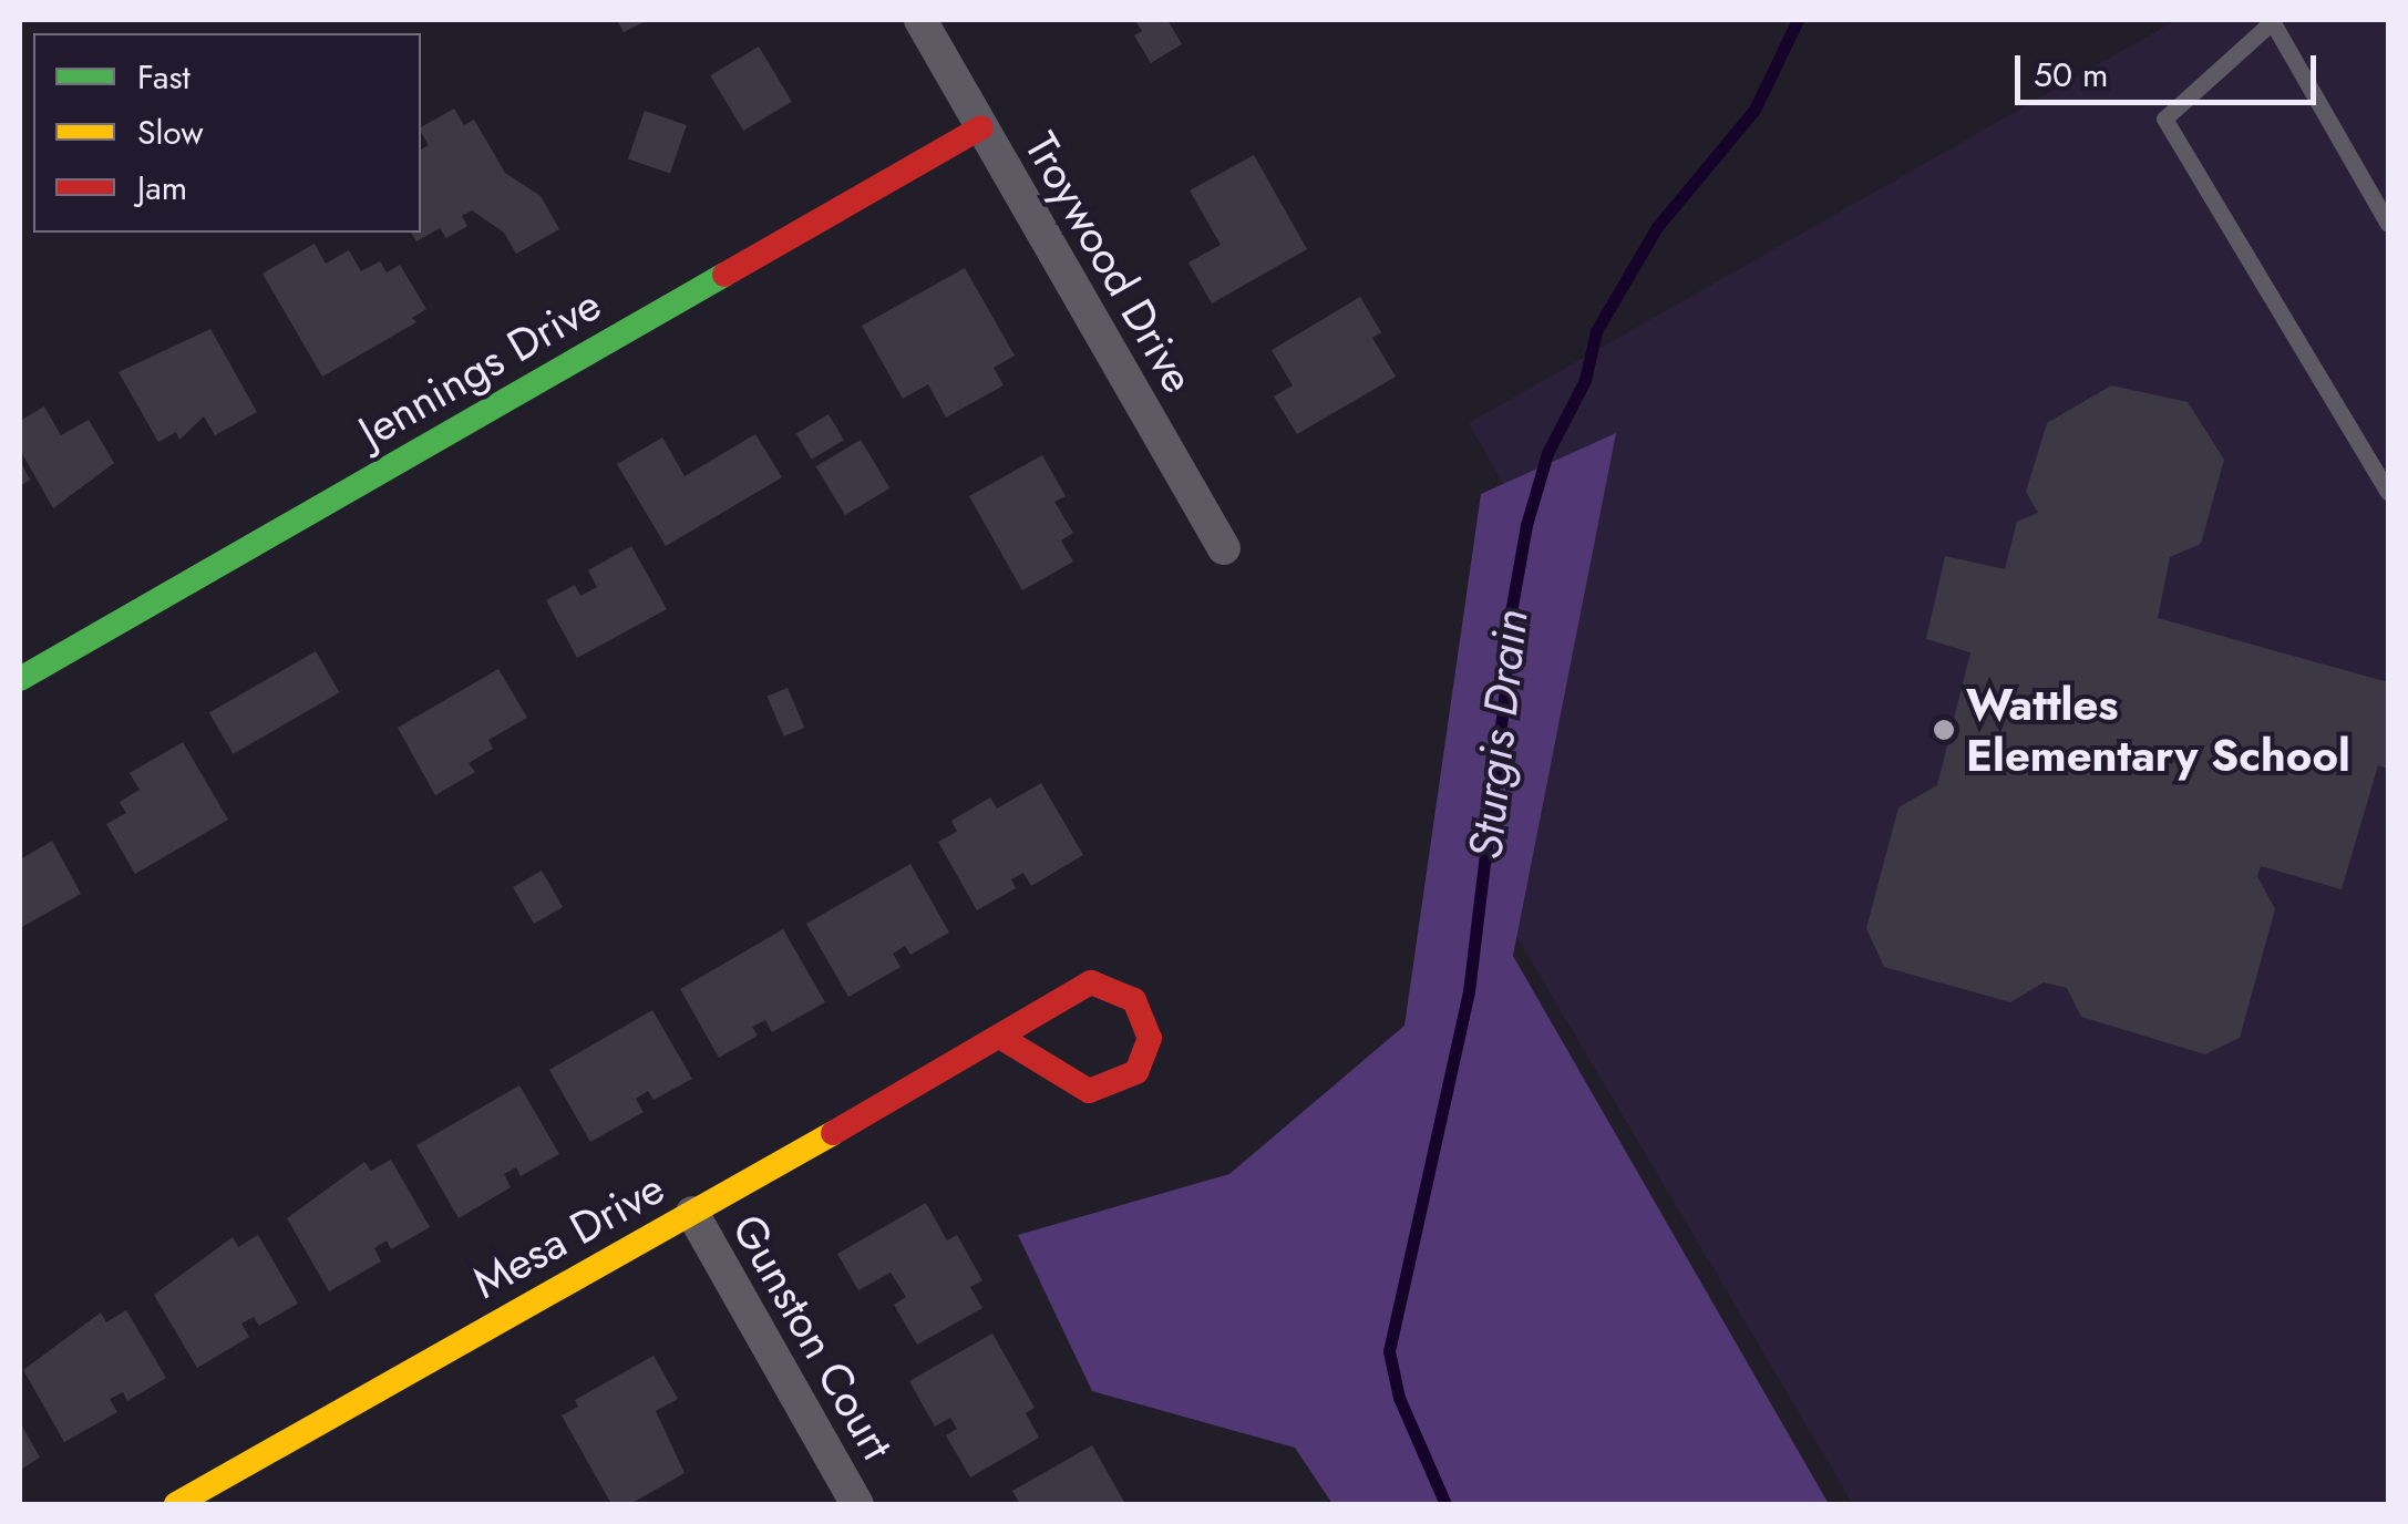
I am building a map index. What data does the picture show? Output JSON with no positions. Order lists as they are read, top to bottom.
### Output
{
  "streets": {
    "street": [
      "Troywood Drive",
      "Jennings Drive",
      "Mesa Drive",
      "Gunston Court"
    ]
  },
  "crossings": [
    ["Troywood Drive", "Jennings Drive"],
    ["Mesa Drive", "Gunston Court"]
  ],
  "water": ["Sturgis Drain"],
  "places": ["Wattles Elementary School"],
  "legend": ["Fast", "Slow", "Jam"],
  "scale_bar": "50 m"
}
